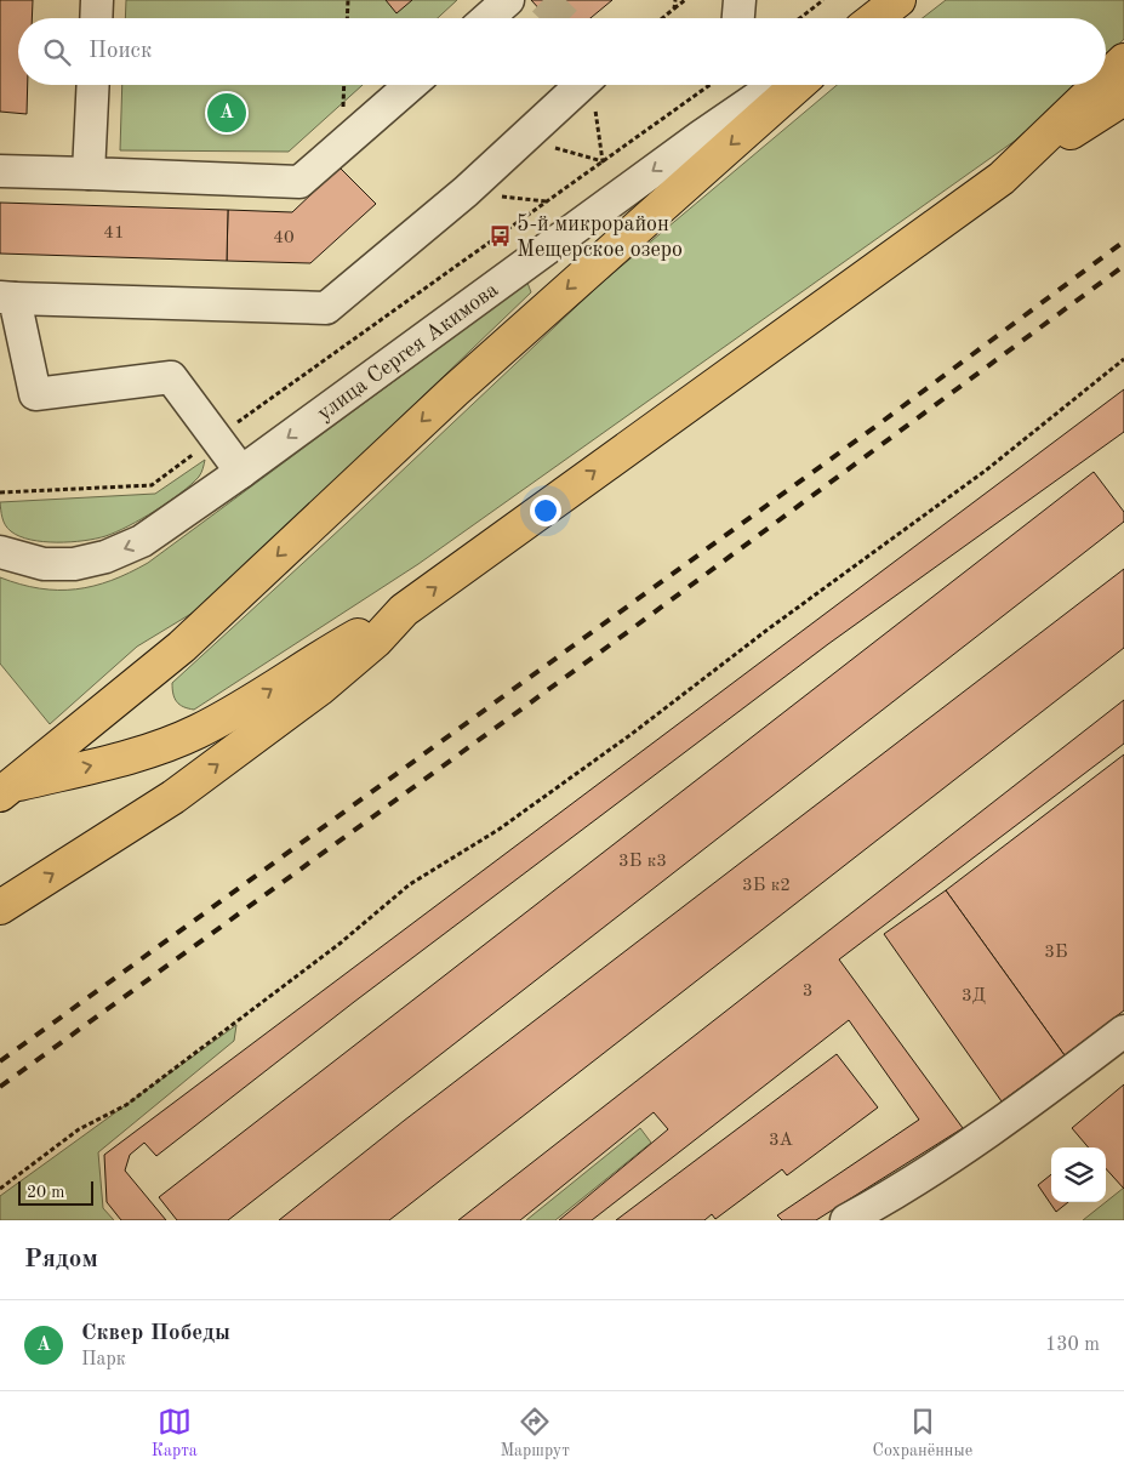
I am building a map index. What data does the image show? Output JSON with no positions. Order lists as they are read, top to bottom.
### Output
{
  "streets": {
    "street": ["улица Сергея Акимова"]
  },
  "one_way": ["улица Сергея Акимова"],
  "places": {
    "bus stop": ["5-й микрорайон Мещерское озеро"]
  },
  "house_numbers": [
    "41",
    "40",
    "3Б к3",
    "3Б к2",
    "3Б",
    "3",
    "3Д",
    "3А"
  ],
  "scale_bar": "20 m",
  "page": {
    "search": "Поиск",
    "pins": "A",
    "scale": "20 m",
    "heading": "Рядом",
    "list": [
      {
        "mark": "A",
        "name": "Сквер Победы",
        "note": "Парк",
        "value": "130 m"
      }
    ],
    "nav": ["Карта", "Маршрут", "Сохранённые"]
  }
}
